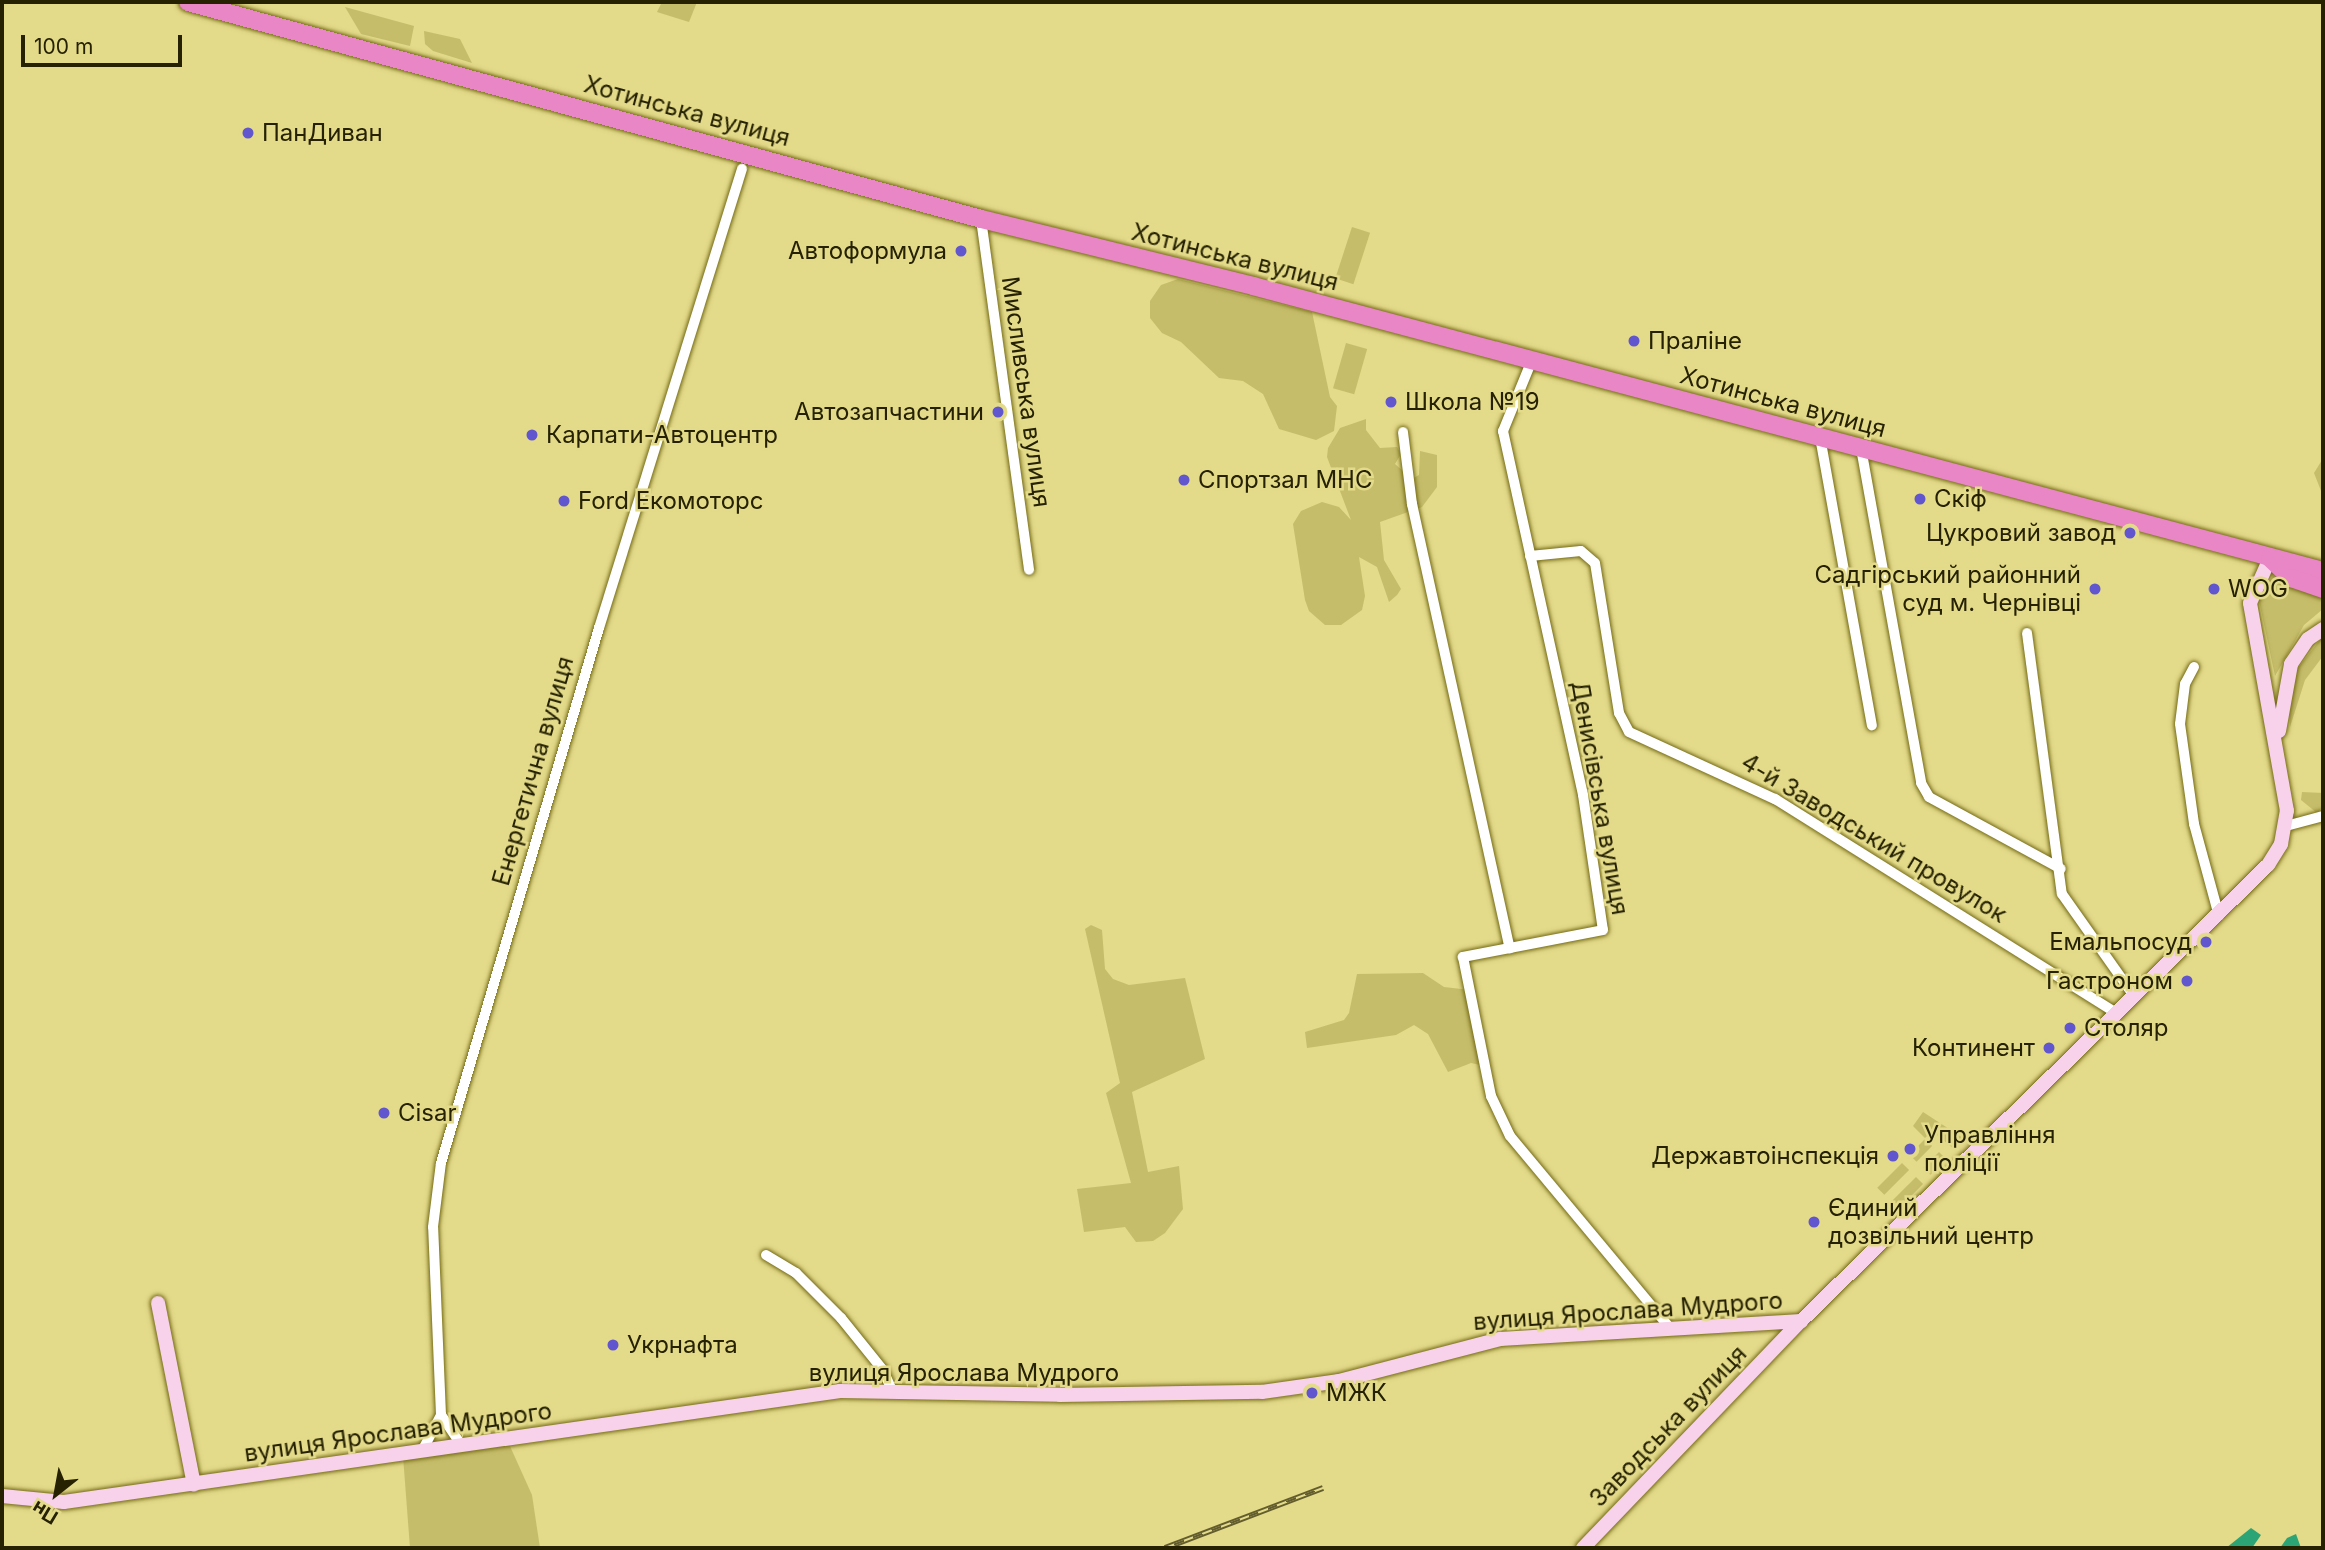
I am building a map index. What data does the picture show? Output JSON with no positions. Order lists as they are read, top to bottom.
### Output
{
  "streets": {
    "highway": ["Хотинська вулиця"],
    "main road": ["вулиця Ярослава Мудрого", "Заводська вулиця"],
    "street": [
      "Мисливська вулиця",
      "Енергетична вулиця",
      "Денисівська вулиця",
      "4-й Заводський провулок"
    ]
  },
  "crossings": [
    ["Хотинська вулиця", "Мисливська вулиця"],
    ["Хотинська вулиця", "Енергетична вулиця"],
    ["Хотинська вулиця", "Денисівська вулиця"],
    ["Денисівська вулиця", "4-й Заводський провулок"],
    ["Денисівська вулиця", "вулиця Ярослава Мудрого"],
    ["4-й Заводський провулок", "Заводська вулиця"],
    ["вулиця Ярослава Мудрого", "Заводська вулиця"]
  ],
  "places": [
    "ПанДиван",
    "Автоформула",
    "Праліне",
    "Школа №19",
    "Автозапчастини",
    "Карпати-Автоцентр",
    "Спортзал МНС",
    "Скіф",
    "Ford Екомоторс",
    "Цукровий завод",
    "Садгірський районний суд м. Чернівці",
    "WOG",
    "Емальпосуд",
    "Гастроном",
    "Столяр",
    "Континент",
    "Cisar",
    "Управління поліції",
    "Державтоінспекція",
    "Єдиний дозвільний центр",
    "Укрнафта",
    "МЖК"
  ],
  "scale_bar": "100 m",
  "north": "bottom left"
}
